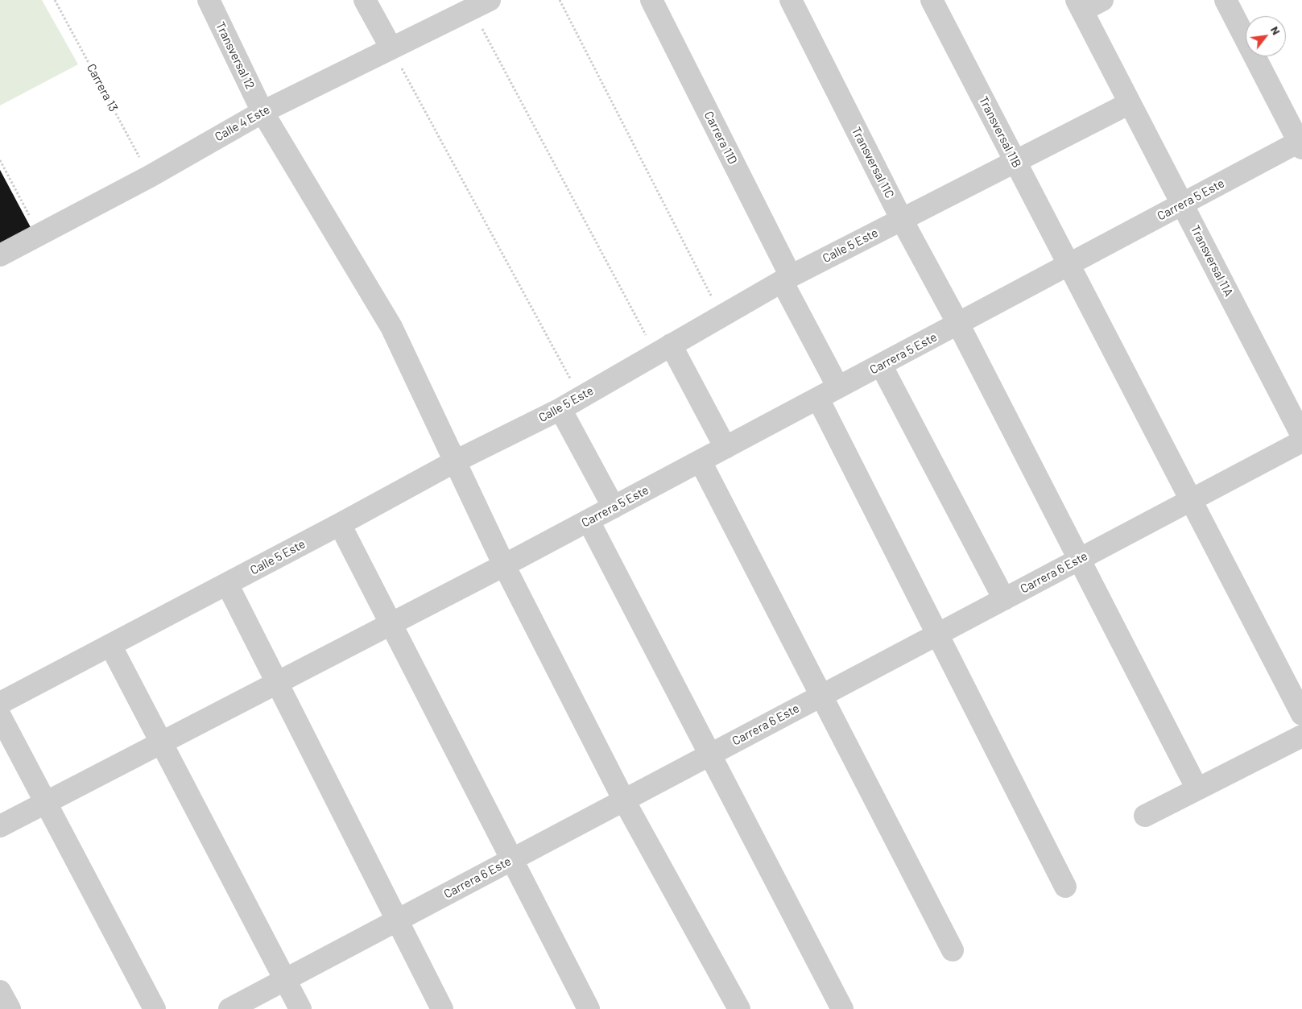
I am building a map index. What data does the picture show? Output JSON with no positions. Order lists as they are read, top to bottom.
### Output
{
  "streets": {
    "street": [
      "Transversal 12",
      "Calle 4 Este",
      "Transversal 11B",
      "Carrera 11D",
      "Transversal 11C",
      "Carrera 5 Este",
      "Calle 5 Este",
      "Transversal 11A",
      "Carrera 6 Este"
    ],
    "path": ["Carrera 13"]
  },
  "crossings": [
    ["Transversal 12", "Calle 4 Este"],
    ["Transversal 12", "Carrera 5 Este"],
    ["Transversal 12", "Calle 5 Este"],
    ["Transversal 12", "Carrera 6 Este"],
    ["Carrera 13", "Calle 4 Este"],
    ["Transversal 11B", "Carrera 5 Este"],
    ["Transversal 11B", "Calle 5 Este"],
    ["Transversal 11B", "Carrera 6 Este"],
    ["Carrera 11D", "Carrera 5 Este"],
    ["Carrera 11D", "Calle 5 Este"],
    ["Transversal 11C", "Carrera 5 Este"],
    ["Transversal 11C", "Calle 5 Este"],
    ["Transversal 11C", "Carrera 6 Este"],
    ["Carrera 5 Este", "Transversal 11A"],
    ["Calle 5 Este", "Transversal 11A"]
  ],
  "north": "top right"
}
